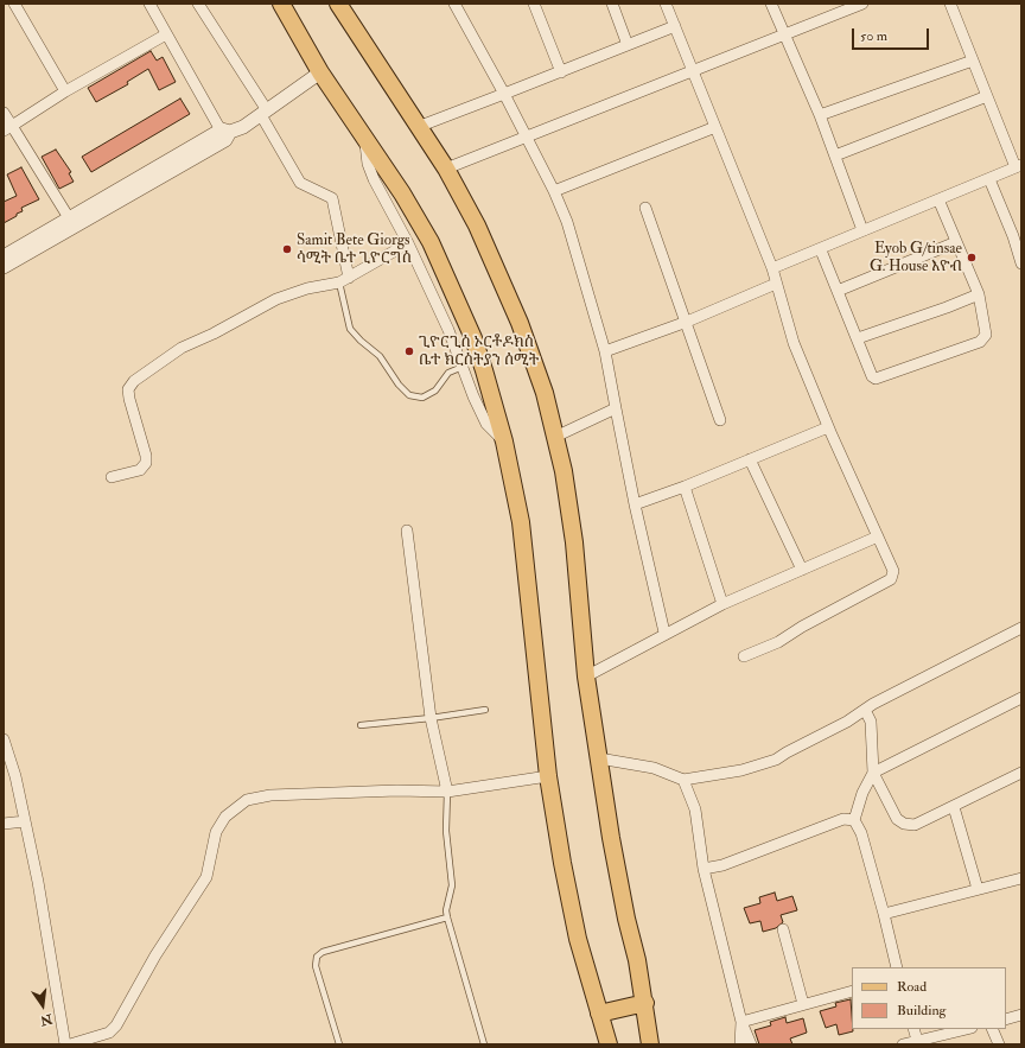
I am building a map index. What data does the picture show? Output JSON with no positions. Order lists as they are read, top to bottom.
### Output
{
  "places": ["Samit Bete Giorgs ሳሚት ቤተ ጊዮርግስ", "Eyob G/tinsae G. House እዮብ", "ጊዮርጊስ ኦርቶዶክስ ቤተ ክርስትያን ሰሚት"],
  "legend": ["Road", "Building"],
  "scale_bar": "50 m",
  "north": "bottom"
}
